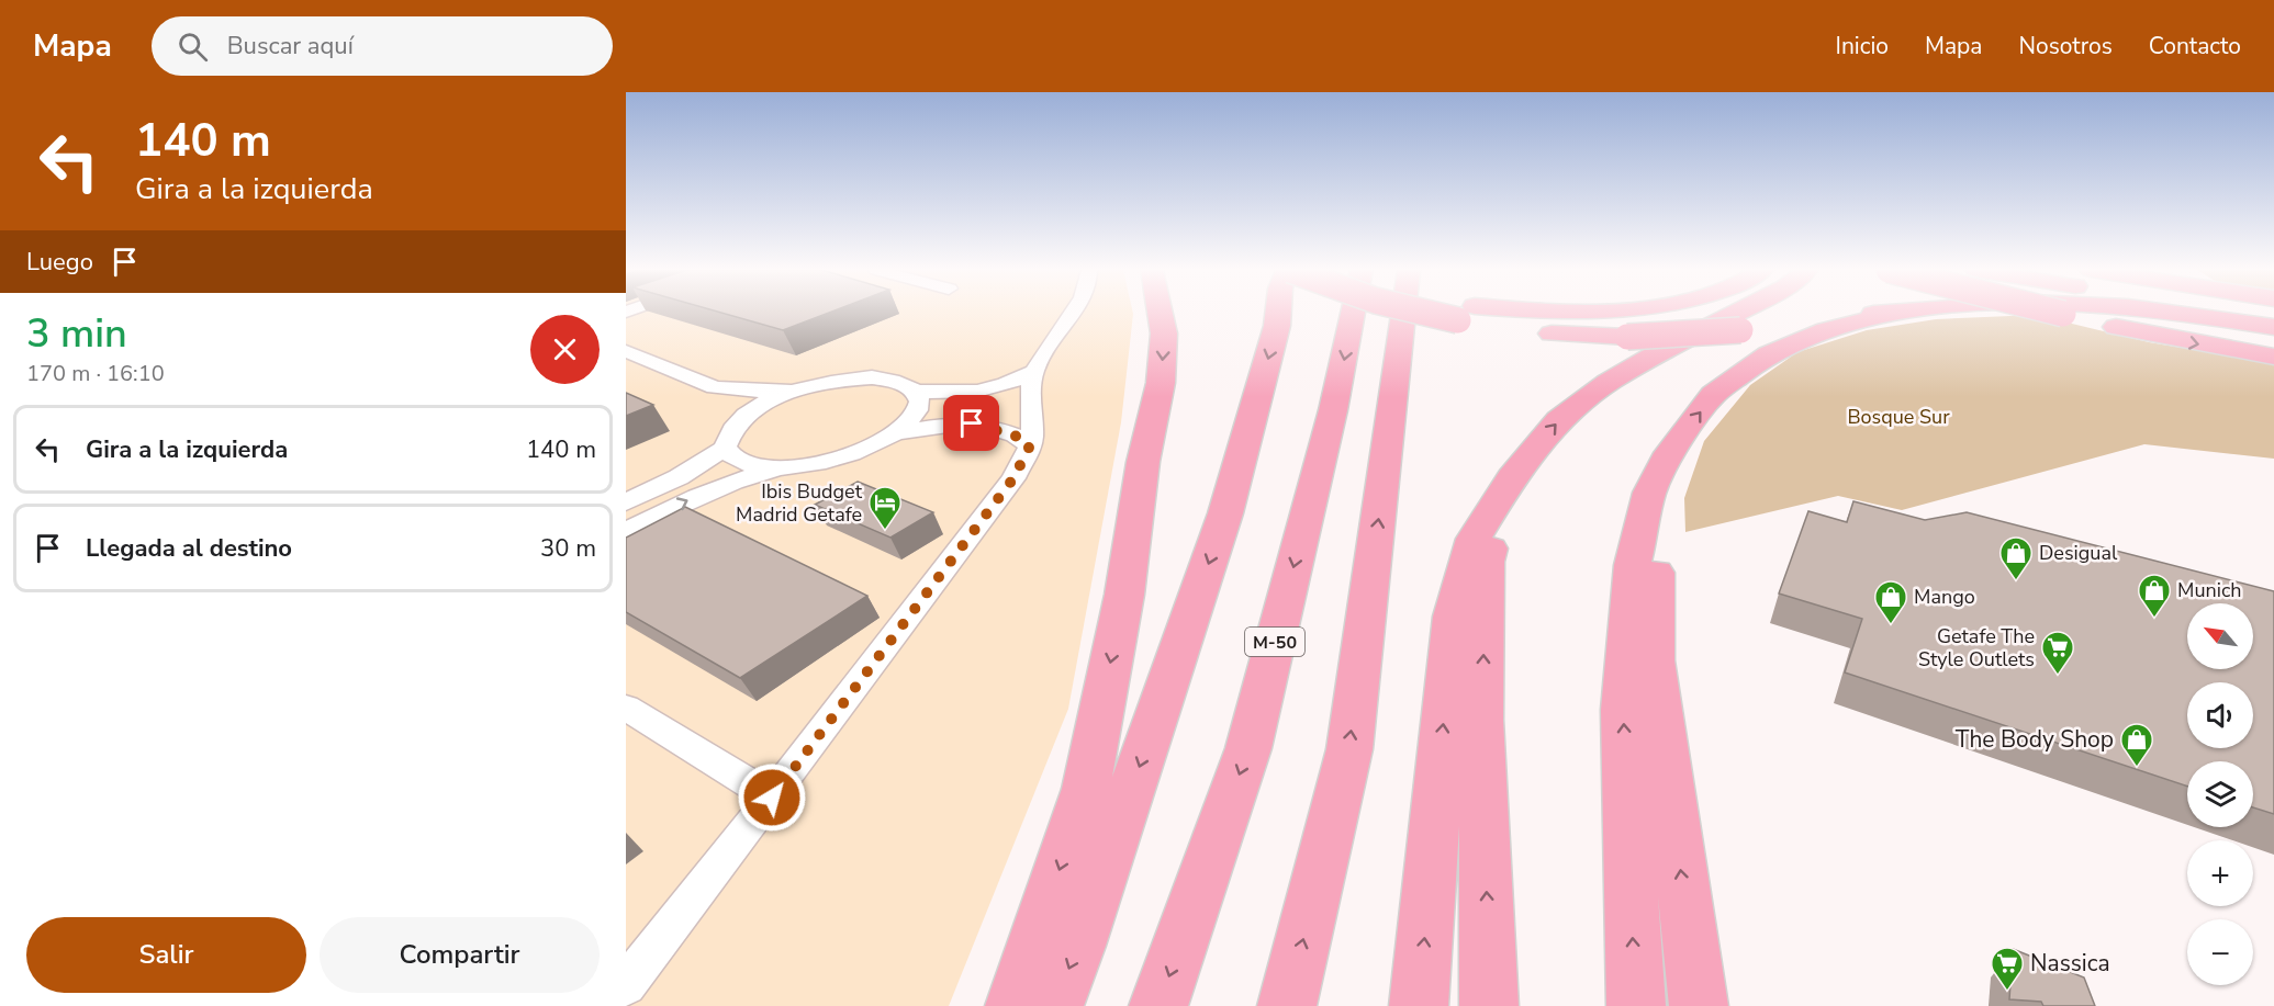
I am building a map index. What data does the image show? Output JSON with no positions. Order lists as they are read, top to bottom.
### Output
{
  "streets": {
    "highway": ["M-50"]
  },
  "parks": ["Bosque Sur"],
  "places": {
    "hotel": ["Ibis Budget Madrid Getafe"],
    "shop": [
      "Desigual",
      "Munich",
      "Mango",
      "The Body Shop"
    ],
    "supermarket": ["Getafe The Style Outlets", "Nassica"]
  },
  "north": "top left",
  "page": {
    "header": "Mapa",
    "search": "Buscar aquí",
    "nav": [
      "Inicio",
      "Mapa",
      "Nosotros",
      "Contacto"
    ],
    "turn": ["140 m", "Gira a la izquierda"],
    "then": "Luego",
    "heading": ["3 min", "170 m · 16:10"],
    "list": [
      {
        "name": "Gira a la izquierda",
        "value": "140 m"
      },
      {
        "name": "Llegada al destino",
        "value": "30 m"
      }
    ],
    "map_buttons": ["+", "−"],
    "buttons": ["Salir", "Compartir"]
  }
}
